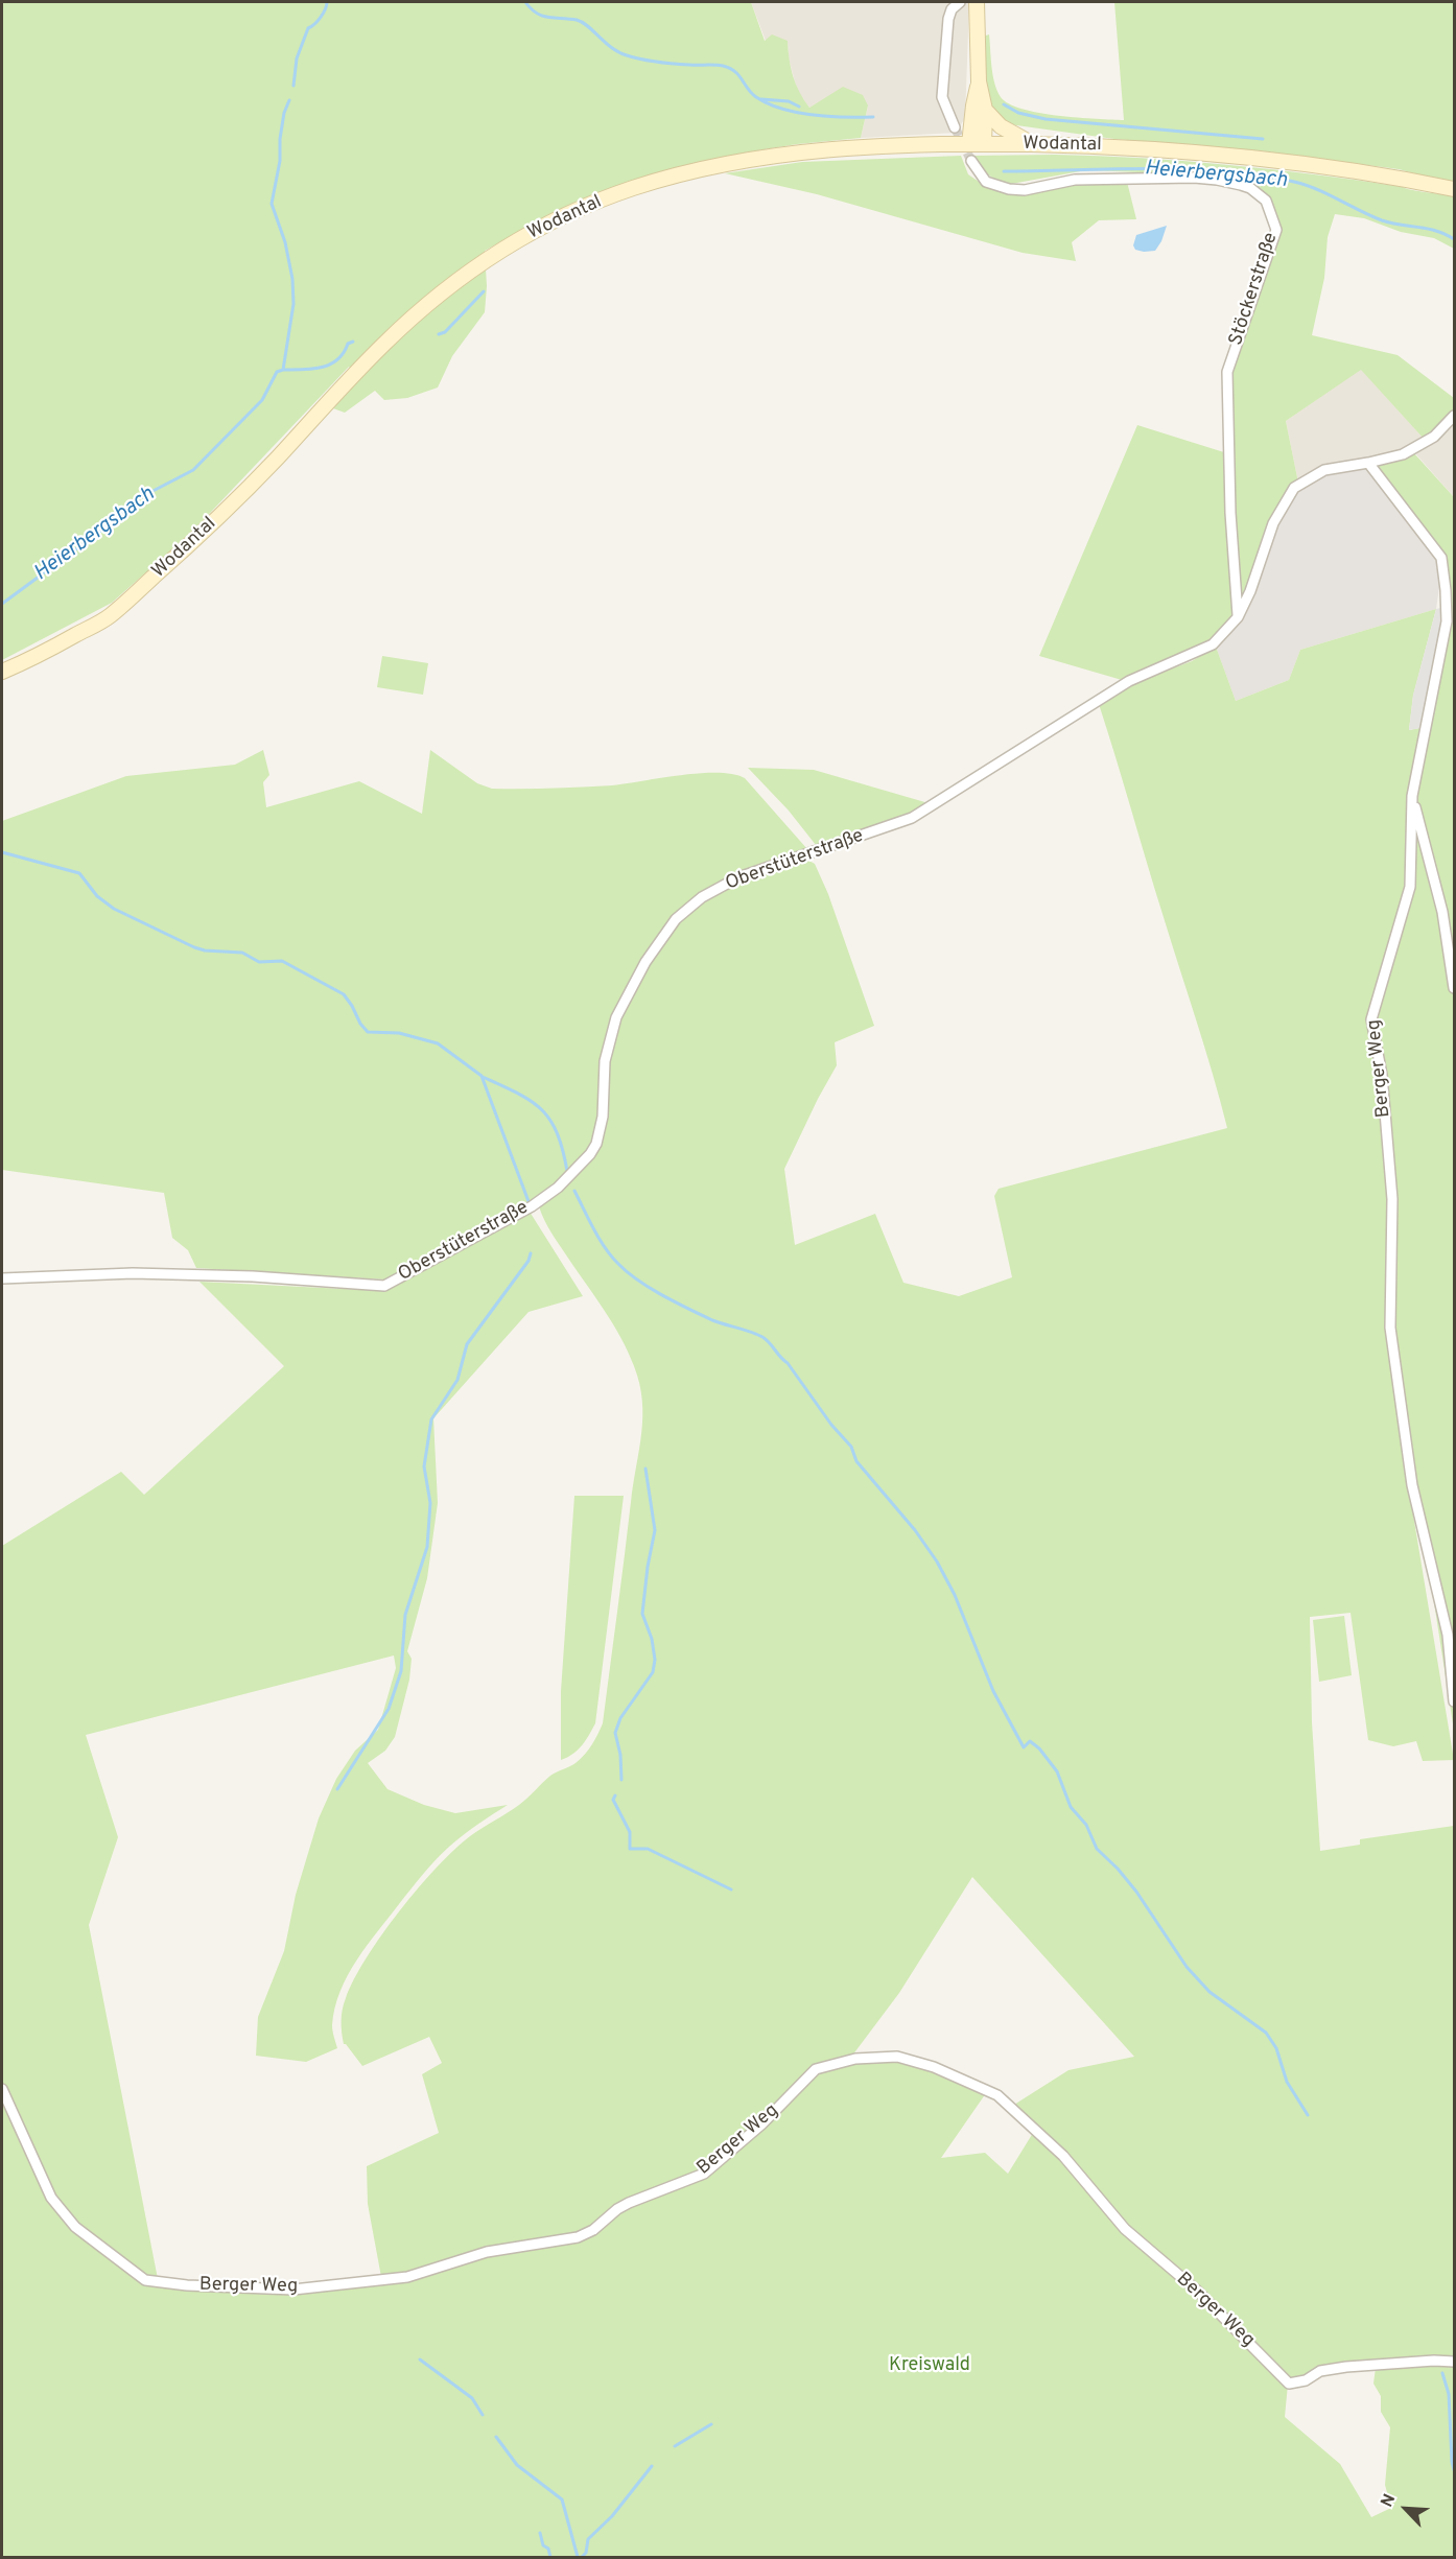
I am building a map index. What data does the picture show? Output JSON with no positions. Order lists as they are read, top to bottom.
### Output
{
  "streets": {
    "main road": ["Wodantal"],
    "street": ["Stöckerstraße", "Oberstüterstraße", "Berger Weg"]
  },
  "crossings": [
    ["Stöckerstraße", "Oberstüterstraße"],
    ["Oberstüterstraße", "Berger Weg"]
  ],
  "water": ["Heierbergsbach"],
  "parks": ["Kreiswald"],
  "north": "top left"
}
